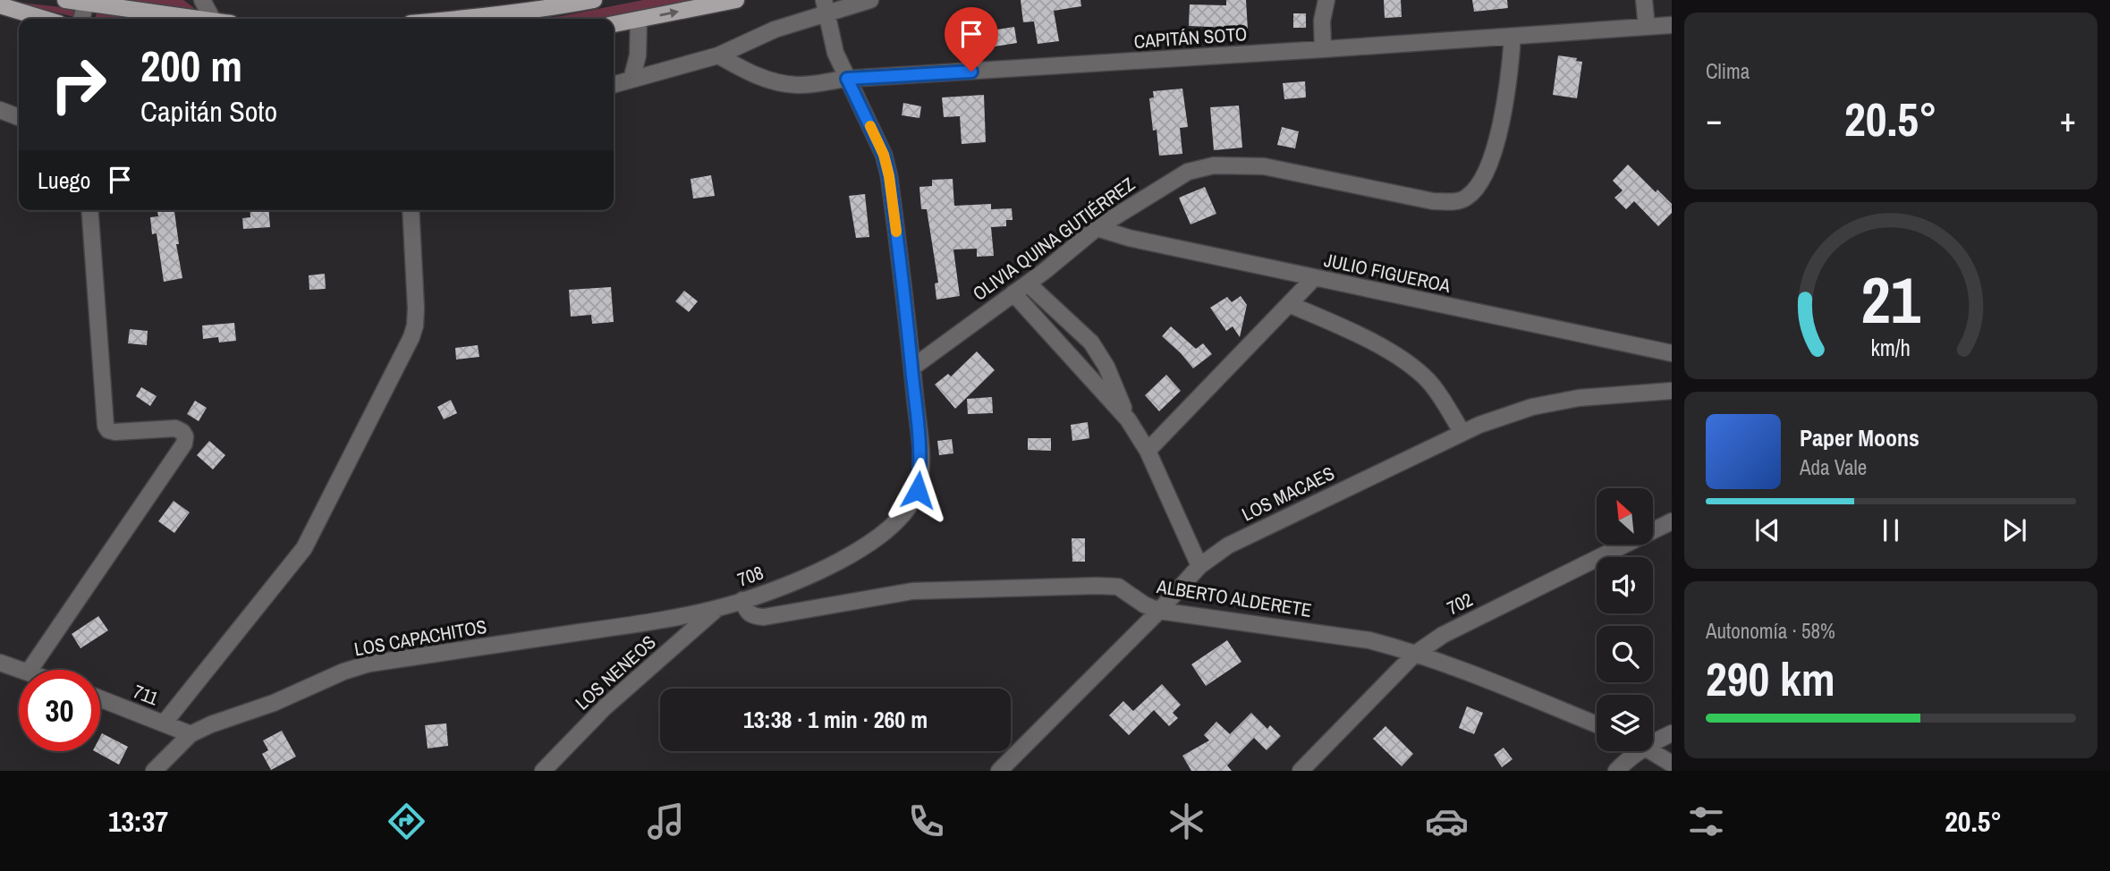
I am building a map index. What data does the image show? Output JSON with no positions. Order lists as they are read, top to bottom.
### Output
{
  "streets": {
    "street": [
      "CAPITÁN SOTO",
      "OLIVIA QUINA GUTIÉRREZ",
      "JULIO FIGUEROA",
      "LOS MACAES",
      "708",
      "ALBERTO ALDERETE",
      "702",
      "LOS CAPACHITOS",
      "LOS NENEOS",
      "711"
    ]
  },
  "crossings": [
    ["CAPITÁN SOTO", "OLIVIA QUINA GUTIÉRREZ"],
    ["CAPITÁN SOTO", "708"],
    ["OLIVIA QUINA GUTIÉRREZ", "JULIO FIGUEROA"],
    ["OLIVIA QUINA GUTIÉRREZ", "708"],
    ["LOS MACAES", "ALBERTO ALDERETE"],
    ["708", "ALBERTO ALDERETE"],
    ["708", "LOS CAPACHITOS"],
    ["708", "LOS NENEOS"],
    ["ALBERTO ALDERETE", "702"],
    ["LOS CAPACHITOS", "LOS NENEOS"],
    ["LOS CAPACHITOS", "711"]
  ],
  "north": "top left",
  "page": {
    "tile": [
      "Clima",
      ["Autonomía · 58%", "290 km"]
    ],
    "turn": ["200 m", "Capitán Soto"],
    "heat": ["−", "20.5°", "+"],
    "then": "Luego",
    "song": ["Paper Moons", "Ada Vale"],
    "limit": "30",
    "trip": "13:38 · 1 min · 260 m",
    "tabs": ["13:37", "20.5°"],
    "gauge": ["21", "km/h"]
  }
}
